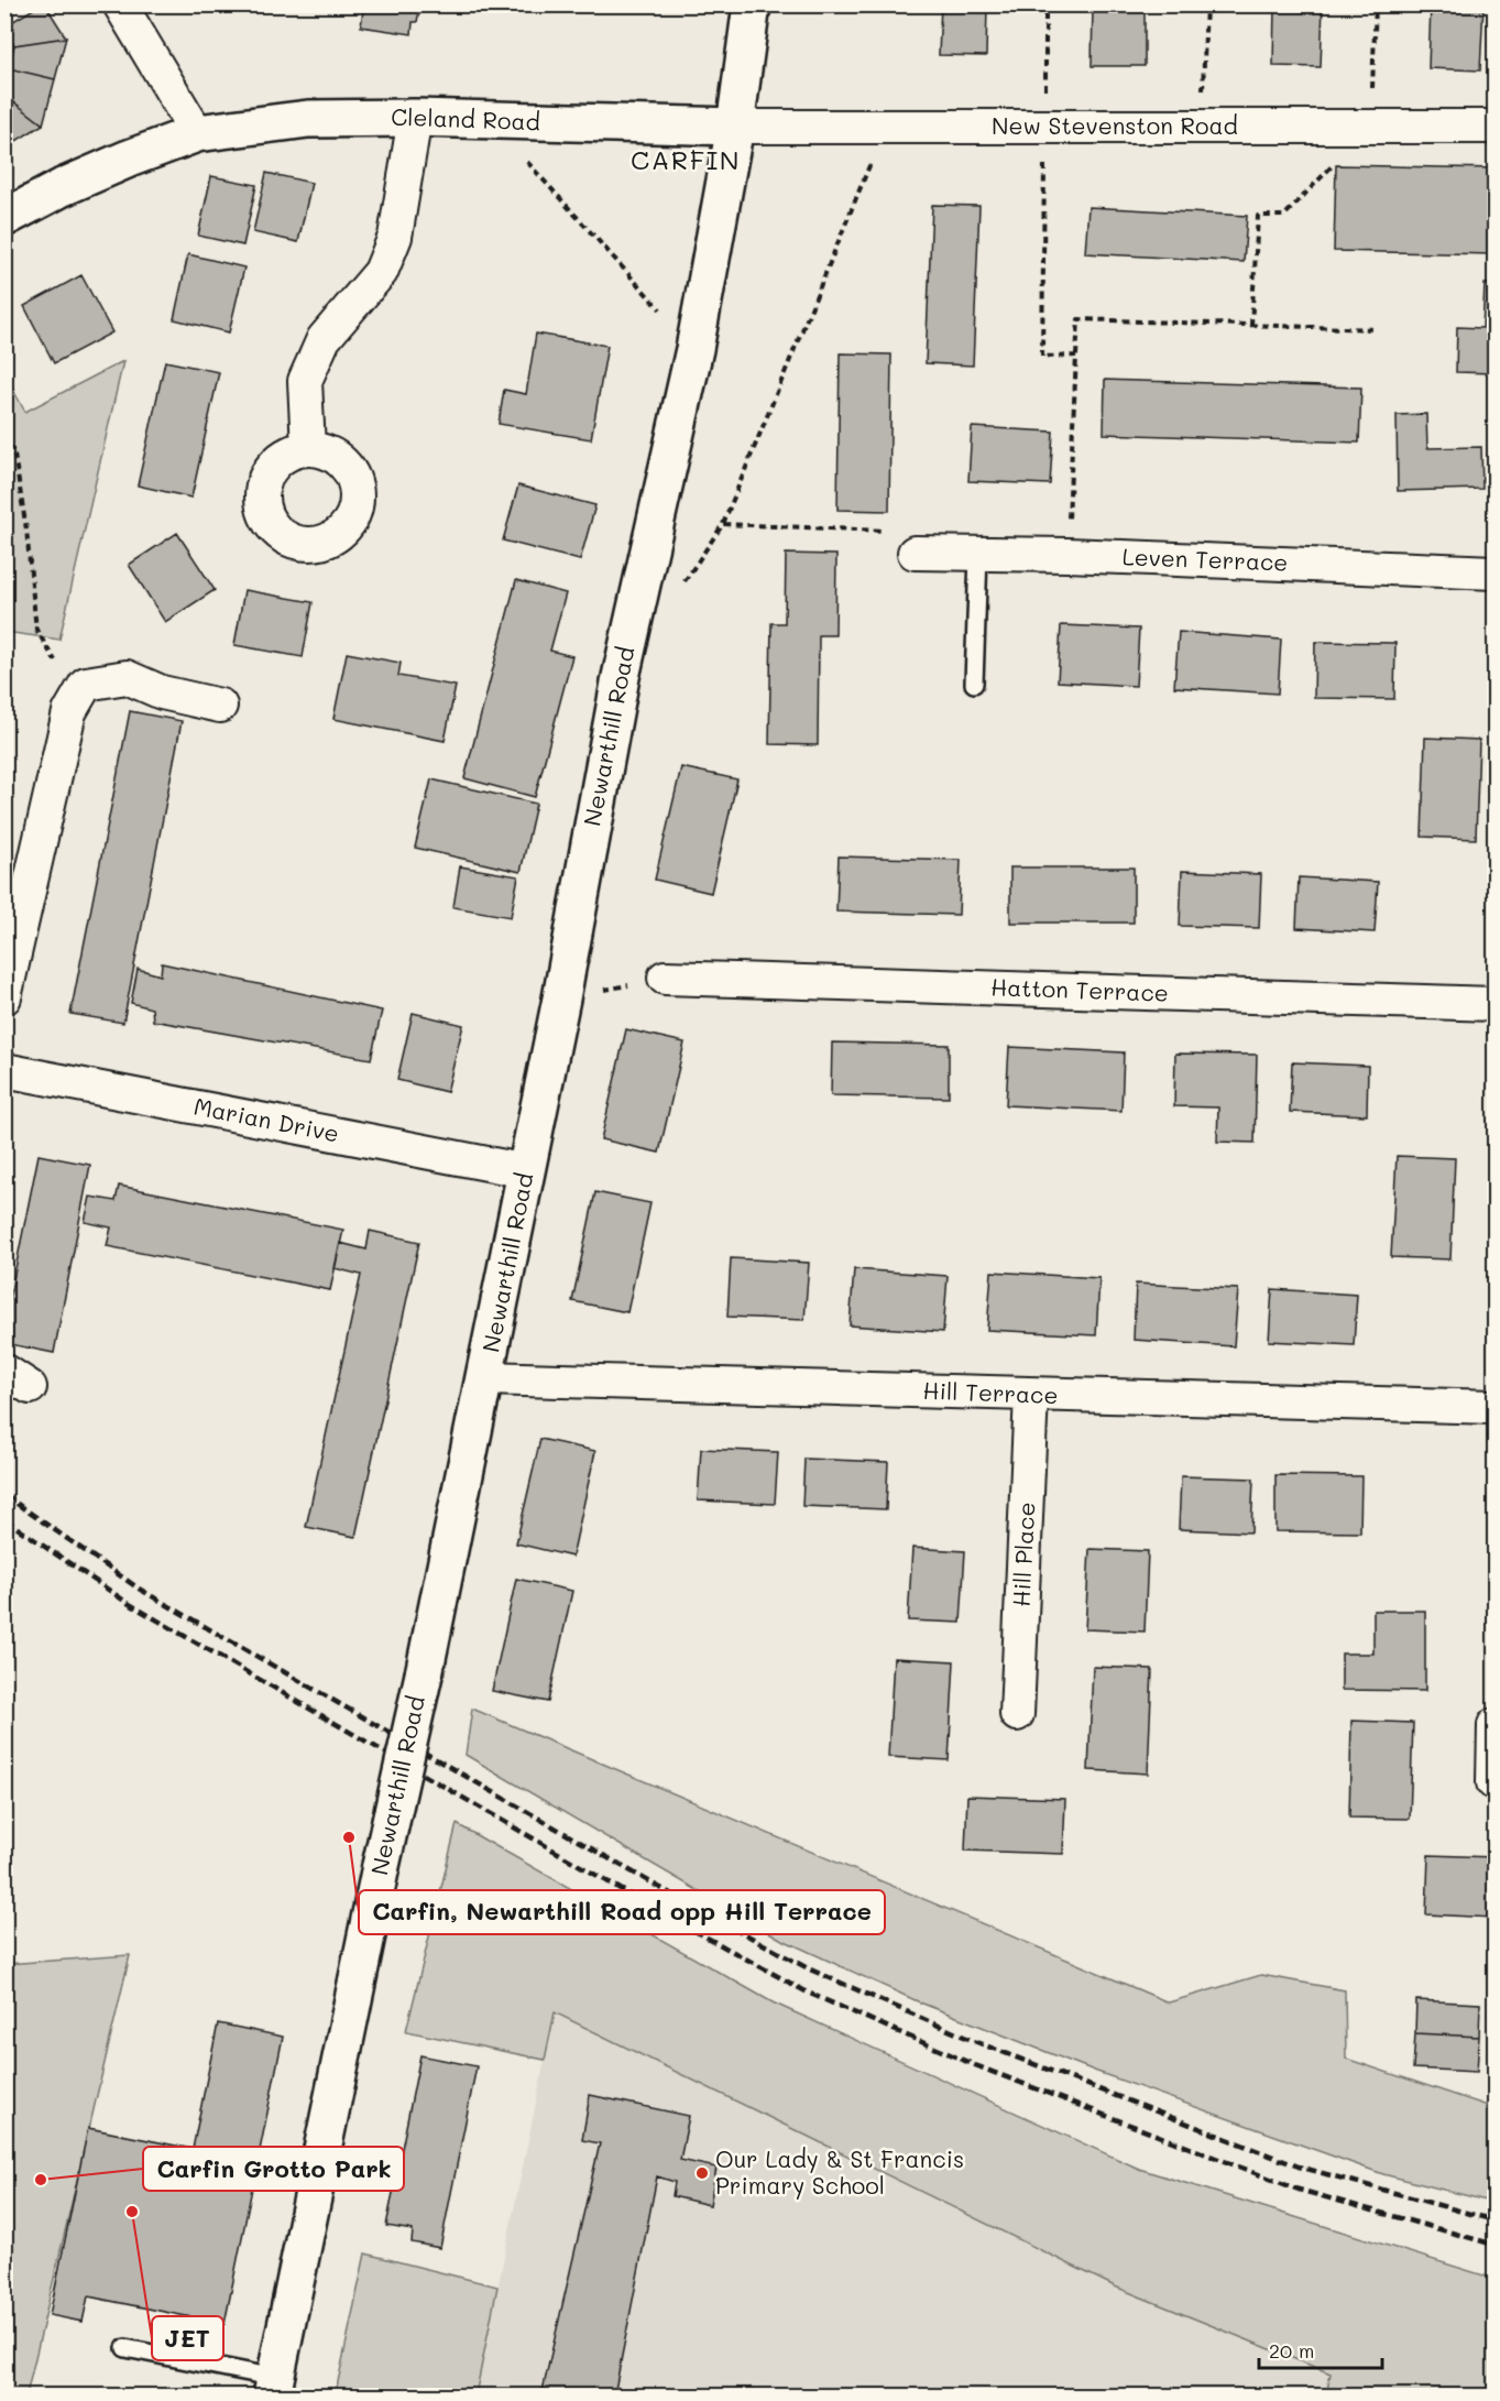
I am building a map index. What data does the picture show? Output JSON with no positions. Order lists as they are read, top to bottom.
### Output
{
  "streets": {
    "main road": ["Cleland Road", "Newarthill Road"],
    "street": [
      "New Stevenston Road",
      "Leven Terrace",
      "Hatton Terrace",
      "Marian Drive",
      "Hill Terrace",
      "Hill Place"
    ]
  },
  "crossings": [
    ["Cleland Road", "New Stevenston Road"],
    ["Cleland Road", "Newarthill Road"],
    ["New Stevenston Road", "Newarthill Road"],
    ["Newarthill Road", "Marian Drive"],
    ["Newarthill Road", "Hill Terrace"],
    ["Hill Terrace", "Hill Place"]
  ],
  "districts": ["CARFIN"],
  "places": [
    "Carfin, Newarthill Road opp Hill Terrace",
    "Our Lady & St Francis Primary School",
    "Carfin Grotto Park",
    "JET"
  ],
  "scale_bar": "20 m"
}
